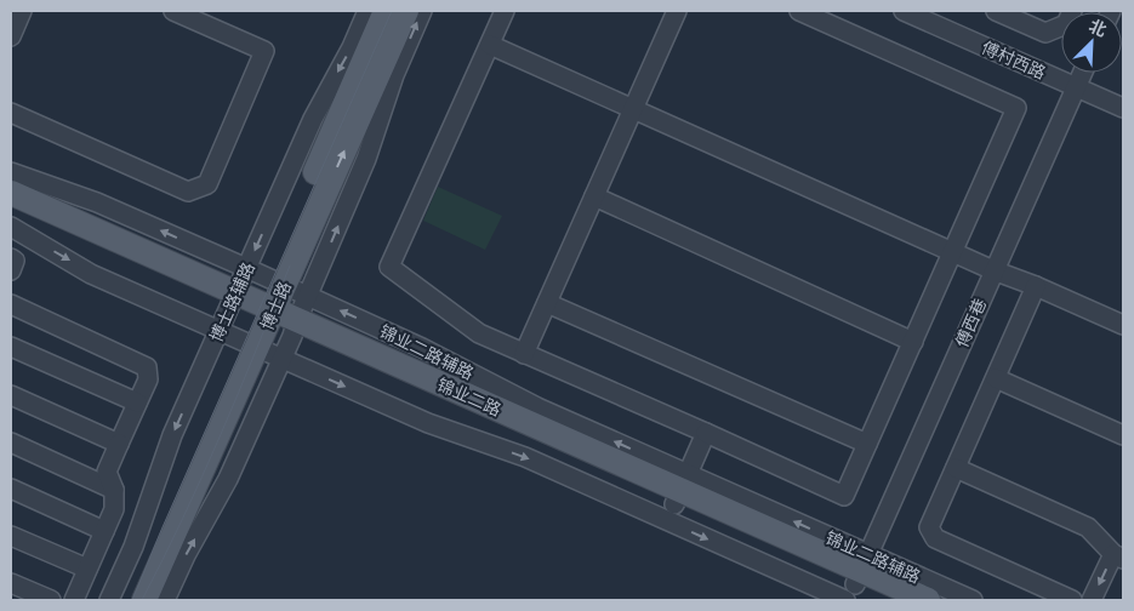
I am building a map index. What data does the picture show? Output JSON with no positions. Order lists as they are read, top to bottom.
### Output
{
  "streets": {
    "main road": ["博士路", "锦业二路"],
    "street": [
      "傅村西路",
      "博士路辅路",
      "傅西巷",
      "锦业二路辅路"
    ]
  },
  "crossings": [
    ["傅村西路", "傅西巷"],
    ["博士路辅路", "锦业二路辅路"],
    ["博士路辅路", "锦业二路"],
    ["博士路", "锦业二路辅路"],
    ["博士路", "锦业二路"],
    ["傅西巷", "锦业二路辅路"],
    ["傅西巷", "锦业二路"],
    ["锦业二路辅路", "锦业二路"]
  ],
  "north": "top right"
}
